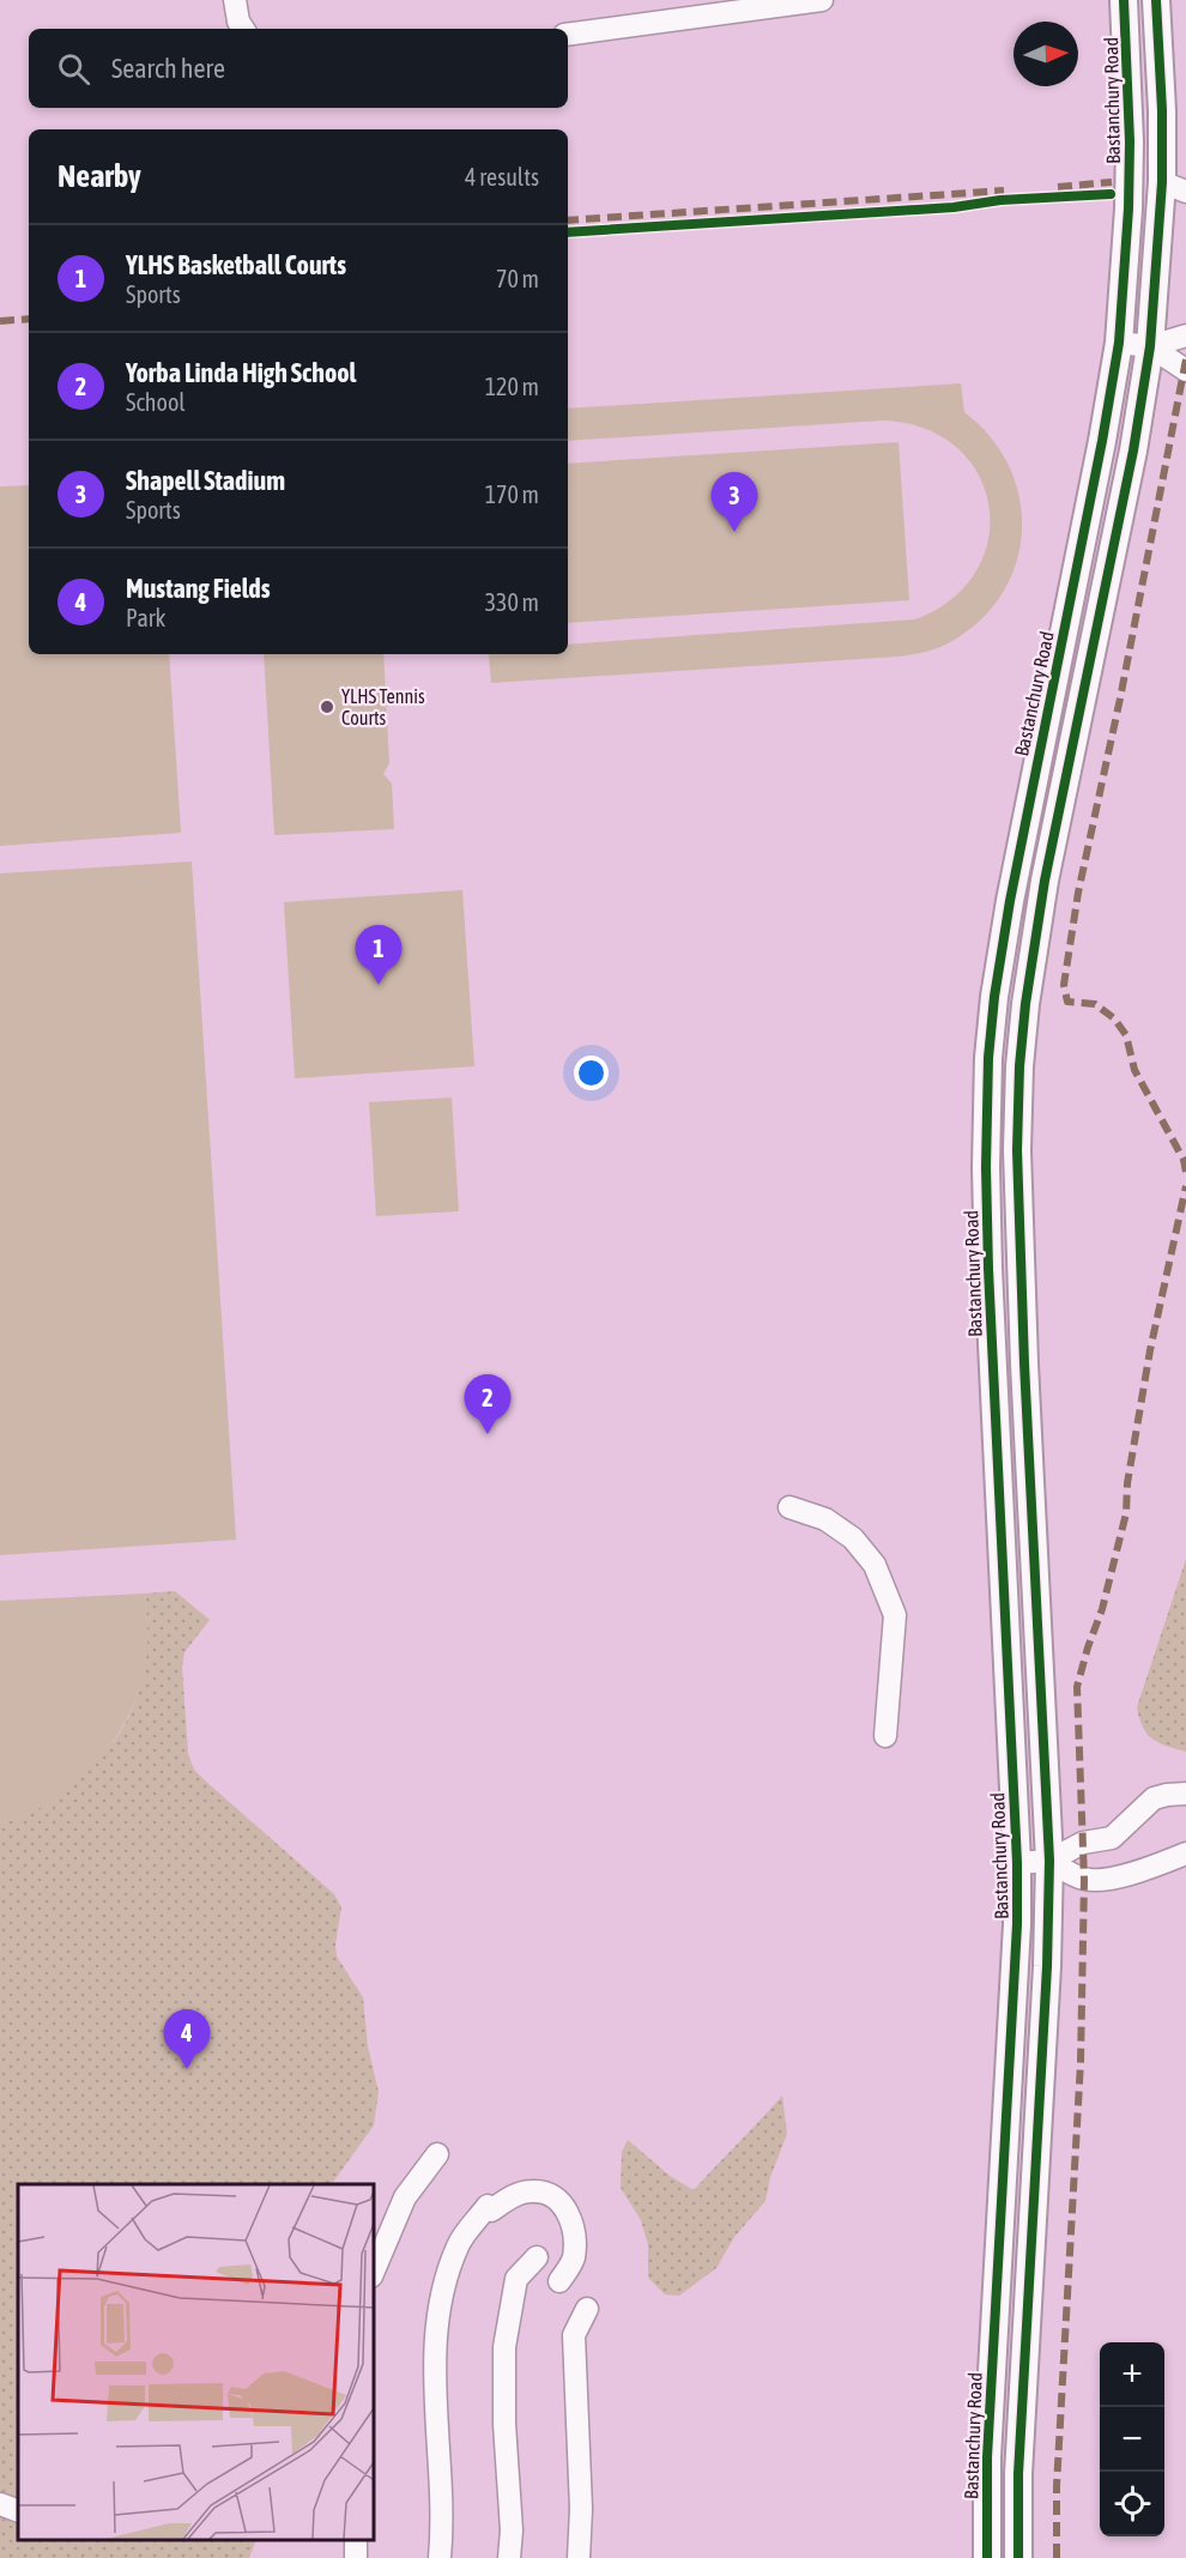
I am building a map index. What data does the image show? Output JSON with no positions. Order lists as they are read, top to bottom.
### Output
{
  "streets": {
    "main road": ["Bastanchury Road"]
  },
  "places": ["YLHS Tennis Courts"],
  "north": "right",
  "page": {
    "search": "Search here",
    "heading": ["Nearby", "4 results"],
    "list": [
      {
        "mark": "1",
        "name": "YLHS Basketball Courts",
        "note": "Sports",
        "value": "70 m"
      },
      {
        "mark": "2",
        "name": "Yorba Linda High School",
        "note": "School",
        "value": "120 m"
      },
      {
        "mark": "3",
        "name": "Shapell Stadium",
        "note": "Sports",
        "value": "170 m"
      },
      {
        "mark": "4",
        "name": "Mustang Fields",
        "note": "Park",
        "value": "330 m"
      }
    ],
    "pins": [
      "3",
      "1",
      "2",
      "4"
    ],
    "map_buttons": ["+", "−"]
  }
}
